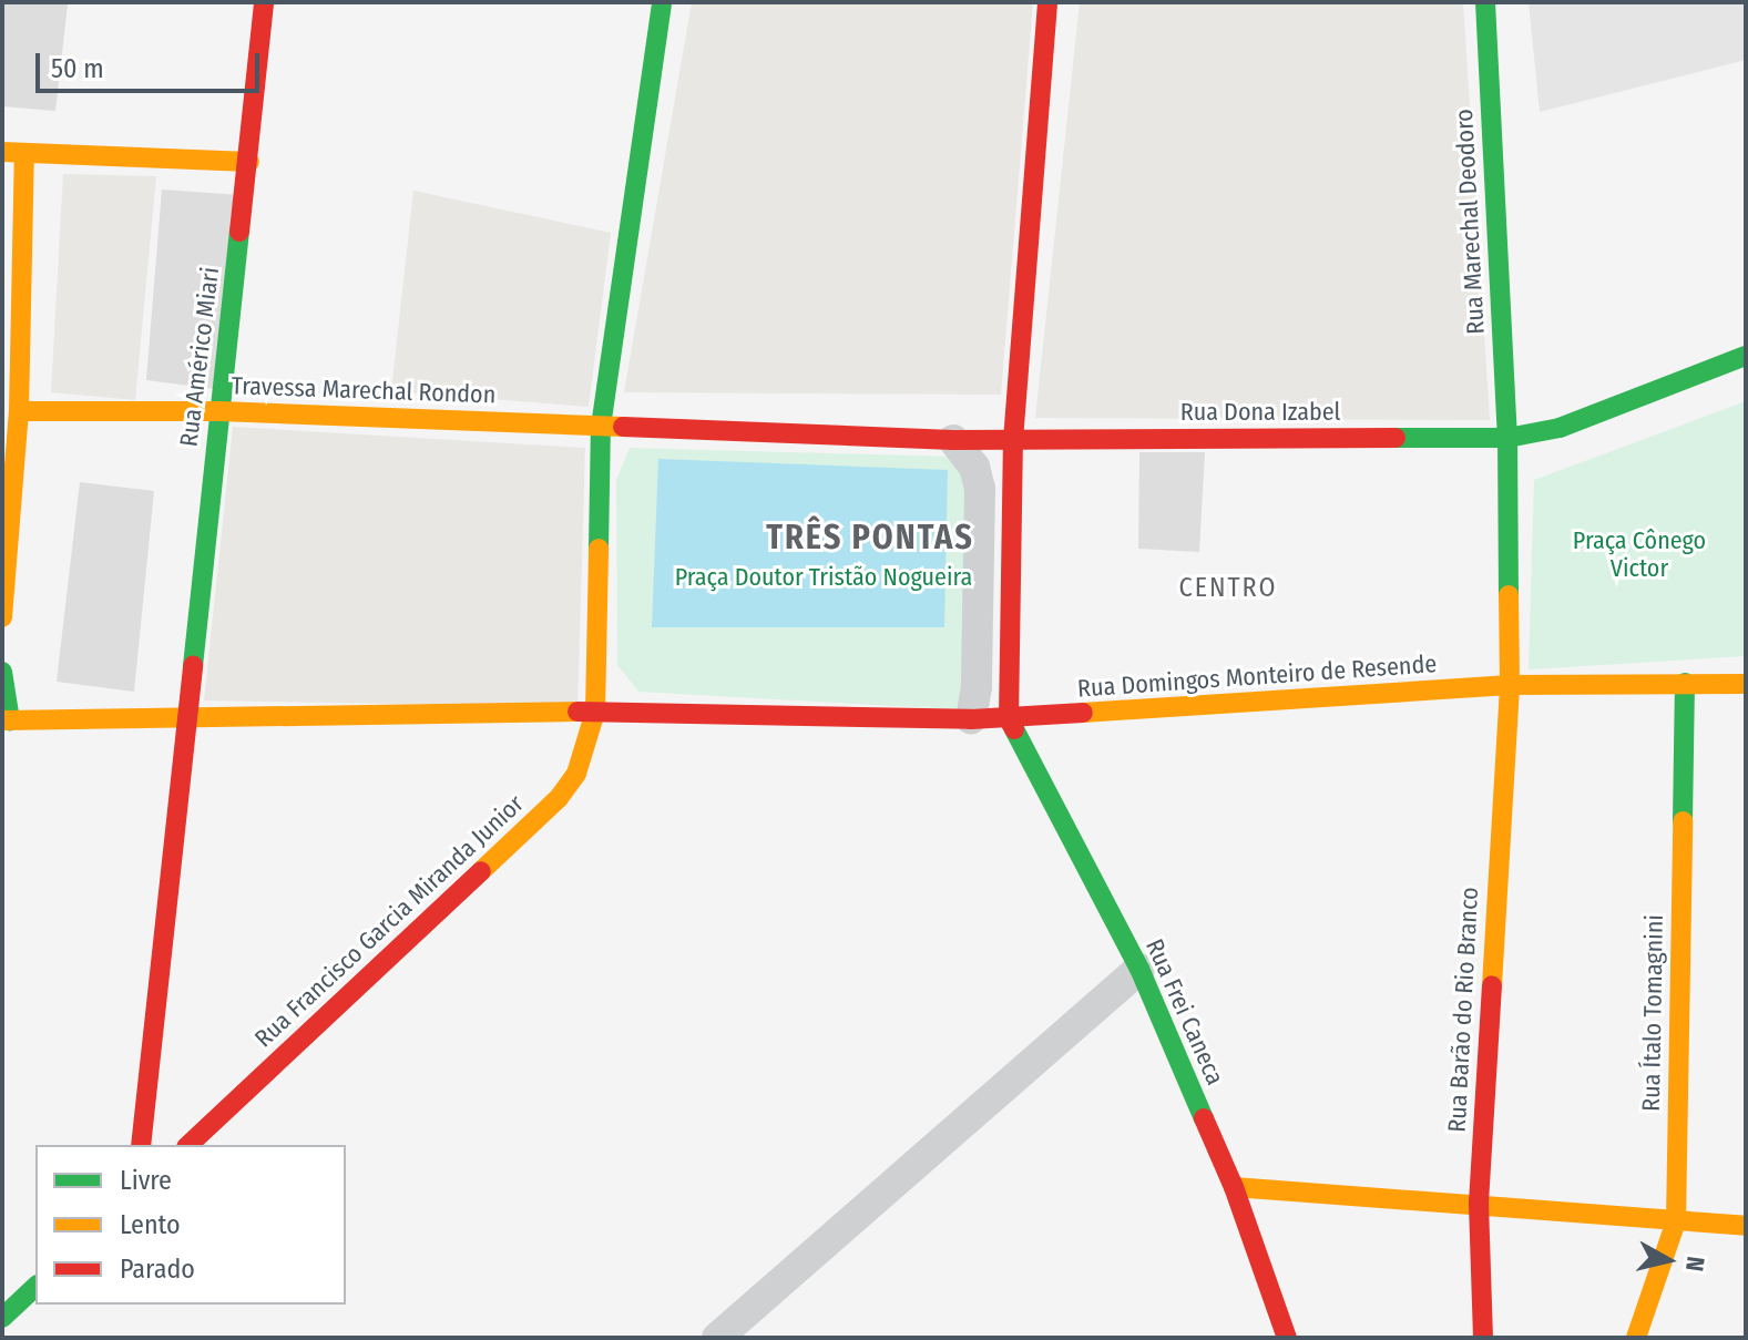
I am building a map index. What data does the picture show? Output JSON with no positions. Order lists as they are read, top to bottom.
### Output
{
  "streets": {
    "street": [
      "Rua Marechal Deodoro",
      "Rua Américo Miari",
      "Travessa Marechal Rondon",
      "Rua Dona Izabel",
      "Rua Domingos Monteiro de Resende",
      "Rua Francisco Garcia Miranda Junior",
      "Rua Barão do Rio Branco",
      "Rua Frei Caneca",
      "Rua Ítalo Tomagnini"
    ]
  },
  "crossings": [
    ["Rua Marechal Deodoro", "Rua Dona Izabel"],
    ["Rua Américo Miari", "Travessa Marechal Rondon"],
    ["Rua Domingos Monteiro de Resende", "Rua Barão do Rio Branco"],
    ["Rua Domingos Monteiro de Resende", "Rua Frei Caneca"]
  ],
  "districts": ["TRÊS PONTAS", "CENTRO"],
  "parks": ["Praça Cônego Victor", "Praça Doutor Tristão Nogueira"],
  "legend": ["Livre", "Lento", "Parado"],
  "scale_bar": "50 m",
  "north": "right"
}
